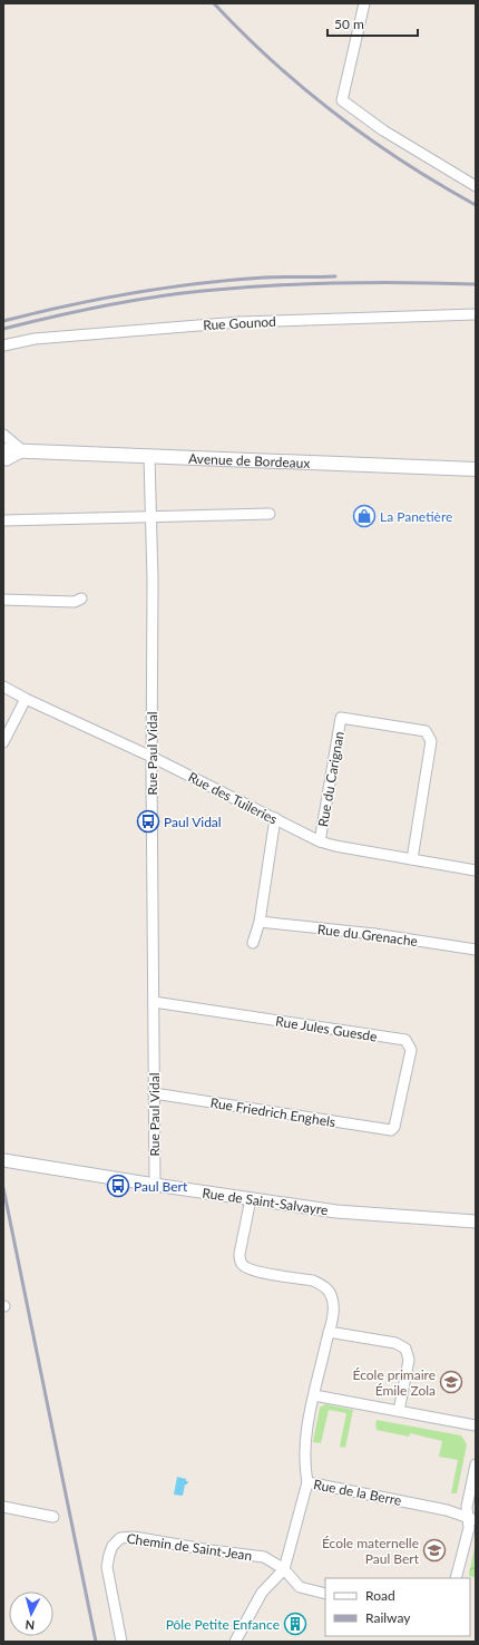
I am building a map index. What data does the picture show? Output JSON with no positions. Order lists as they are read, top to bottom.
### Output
{
  "streets": {
    "main road": ["Avenue de Bordeaux"],
    "street": [
      "Rue Gounod",
      "Rue Paul Vidal",
      "Rue du Carignan",
      "Rue des Tuileries",
      "Rue du Grenache",
      "Rue Jules Guesde",
      "Rue Friedrich Enghels",
      "Rue de Saint-Salvayre",
      "Rue de la Berre",
      "Chemin de Saint-Jean"
    ]
  },
  "crossings": [
    ["Avenue de Bordeaux", "Rue Paul Vidal"],
    ["Rue Paul Vidal", "Rue des Tuileries"],
    ["Rue Paul Vidal", "Rue Jules Guesde"],
    ["Rue Paul Vidal", "Rue Friedrich Enghels"],
    ["Rue Paul Vidal", "Rue de Saint-Salvayre"],
    ["Rue du Carignan", "Rue des Tuileries"],
    ["Rue Jules Guesde", "Rue Friedrich Enghels"],
    ["Rue de la Berre", "Chemin de Saint-Jean"]
  ],
  "places": {
    "shop": ["La Panetière"],
    "bus stop": ["Paul Vidal", "Paul Bert"],
    "school or university": ["École primaire Émile Zola", "École maternelle Paul Bert"],
    "building": ["Pôle Petite Enfance"]
  },
  "legend": ["Road", "Railway"],
  "scale_bar": "50 m",
  "north": "bottom"
}
